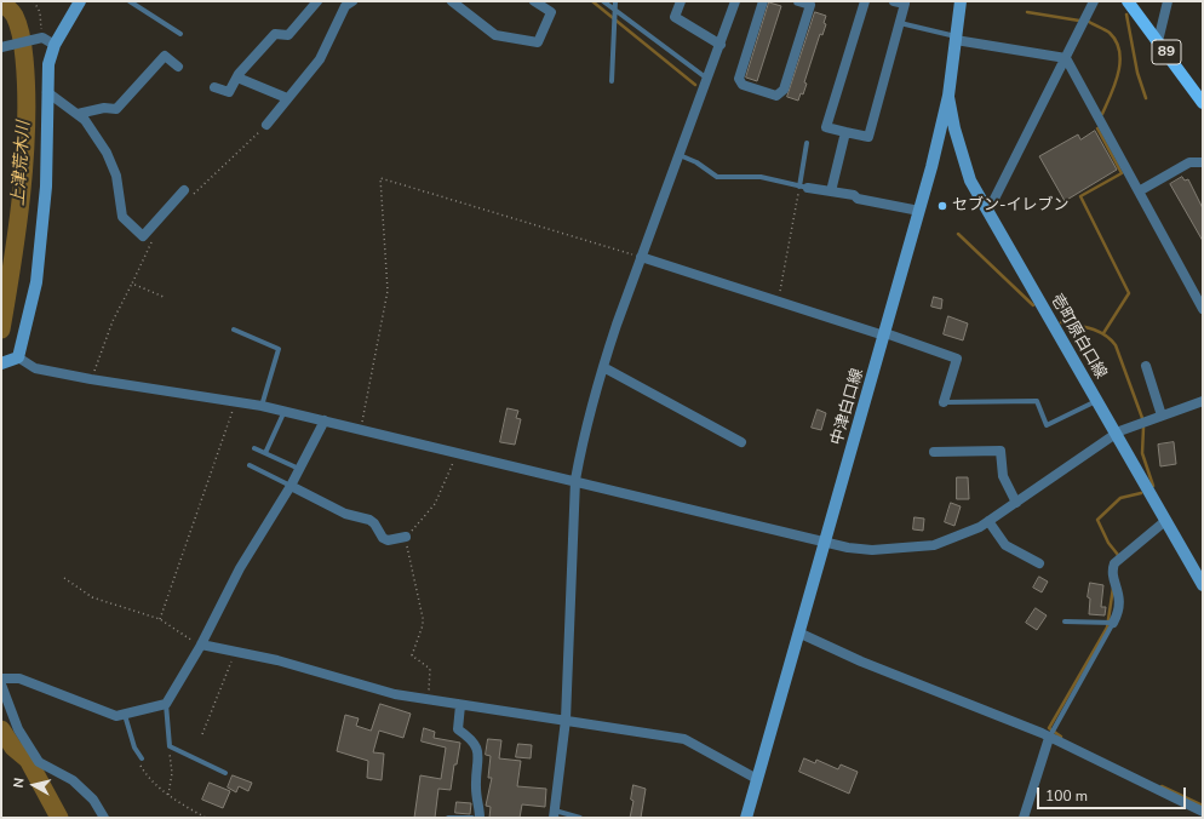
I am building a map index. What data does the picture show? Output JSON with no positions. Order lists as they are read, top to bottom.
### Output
{
  "streets": {
    "main road": ["89", "壱町原白口線", "中津白口線"]
  },
  "crossings": [
    ["壱町原白口線", "中津白口線"]
  ],
  "water": ["上津荒木川"],
  "places": ["セブン-イレブン"],
  "scale_bar": "100 m",
  "north": "left"
}
